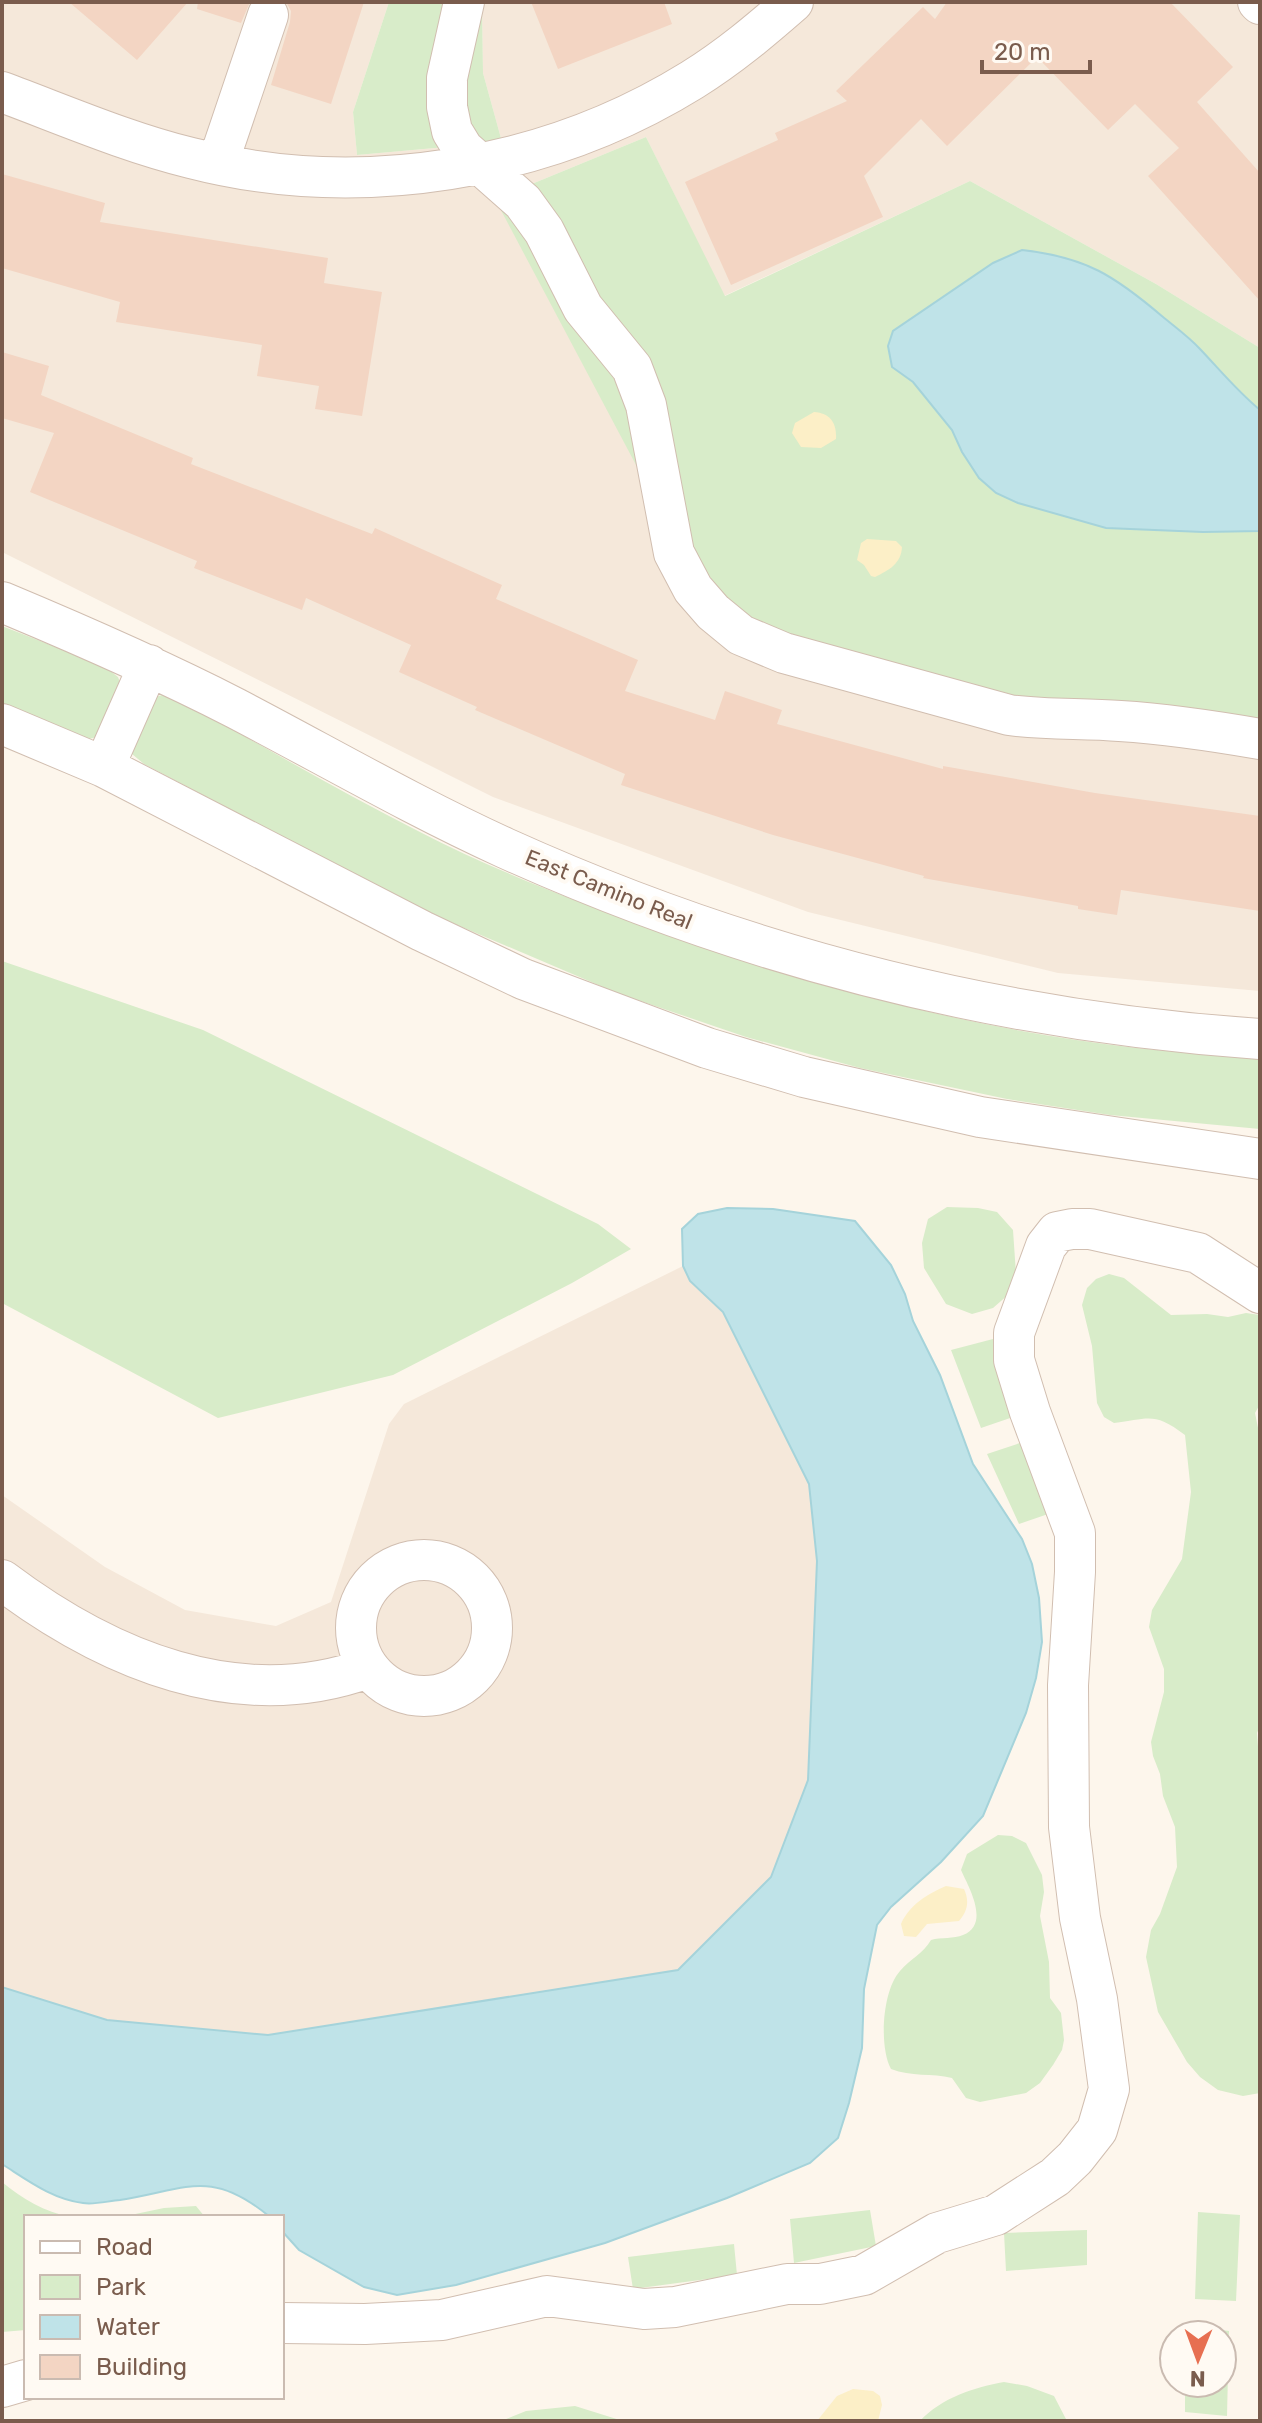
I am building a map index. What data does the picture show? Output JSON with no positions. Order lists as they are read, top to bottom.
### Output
{
  "streets": {
    "street": ["East Camino Real"]
  },
  "legend": [
    "Road",
    "Park",
    "Water",
    "Building"
  ],
  "scale_bar": "20 m",
  "north": "bottom"
}
